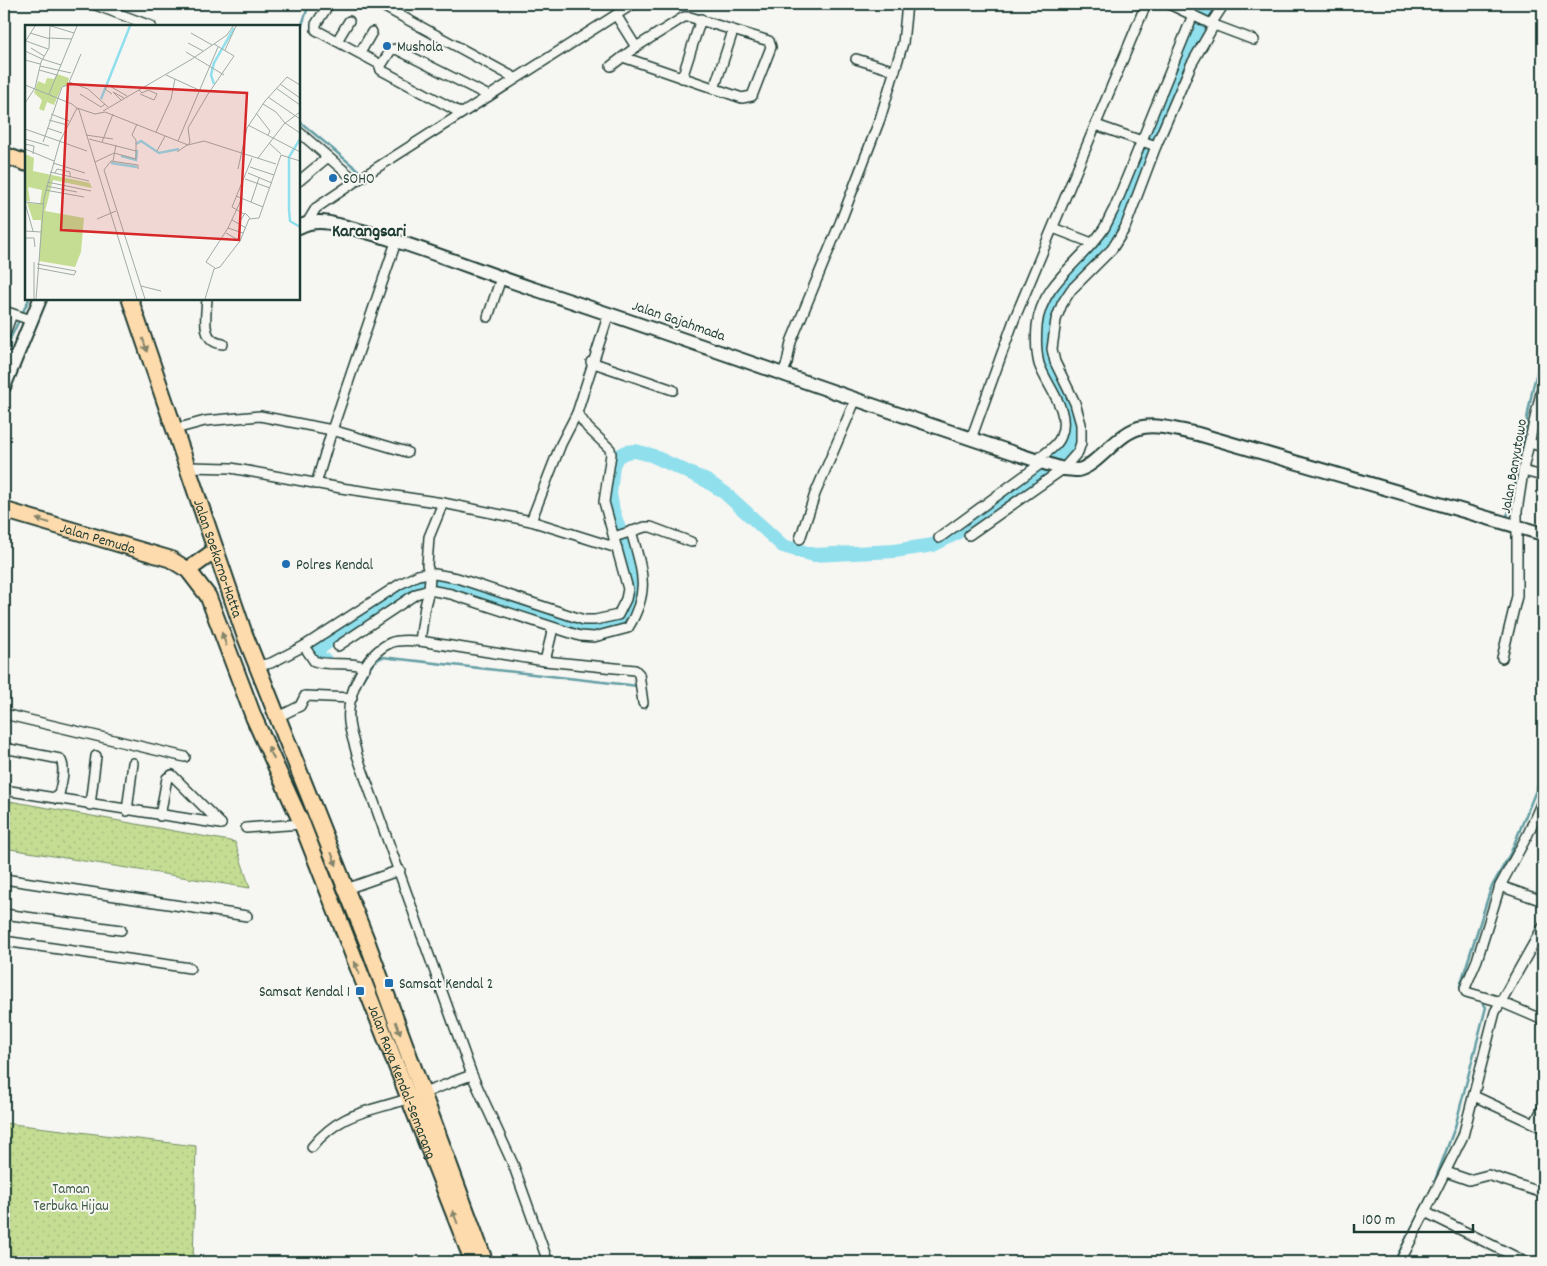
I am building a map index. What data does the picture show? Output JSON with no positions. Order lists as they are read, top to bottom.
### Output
{
  "streets": {
    "highway": ["Jalan Pemuda", "Jalan Soekarno-Hatta", "Jalan Raya Kendal-Semarang"],
    "street": ["Jalan Gajahmada", "Jalan Banyutowo"]
  },
  "crossings": [
    ["Jalan Pemuda", "Jalan Soekarno-Hatta"],
    ["Jalan Soekarno-Hatta", "Jalan Raya Kendal-Semarang"]
  ],
  "one_way": ["Jalan Pemuda"],
  "districts": ["Karangsari"],
  "parks": ["Taman Terbuka Hijau"],
  "places": {
    "other": ["Mushola", "SOHO", "Polres Kendal"],
    "transit": ["Samsat Kendal 2", "Samsat Kendal 1"]
  },
  "scale_bar": "100 m"
}
